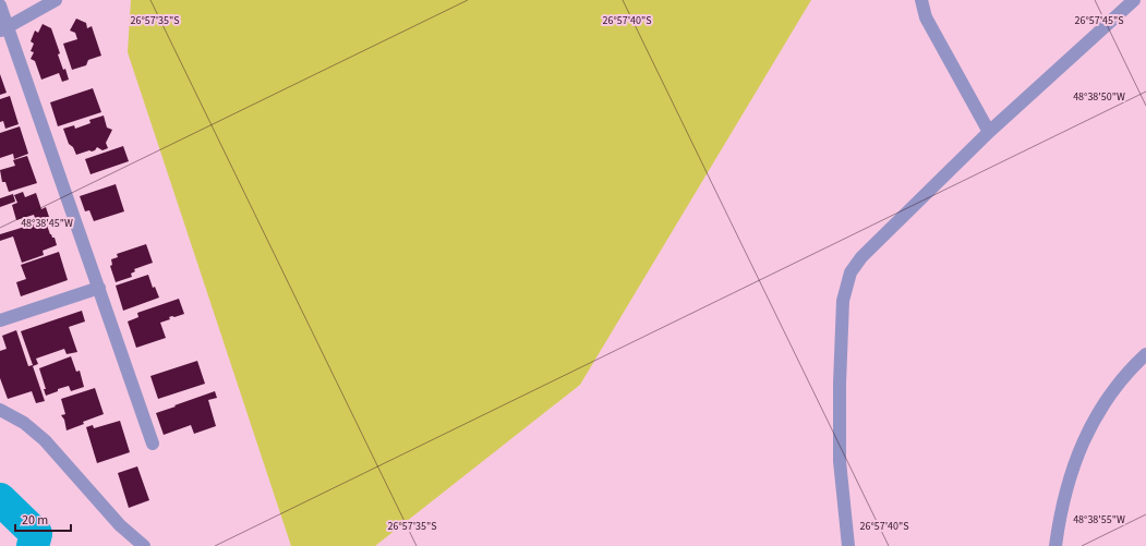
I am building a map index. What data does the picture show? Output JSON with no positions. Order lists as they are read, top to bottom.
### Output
{
  "scale_bar": "20 m",
  "coordinates": [
    "26°57'35\"S",
    "26°57'40\"S",
    "26°57'45\"S",
    "48°38'50\"W",
    "48°38'45\"W",
    "48°38'55\"W"
  ]
}
